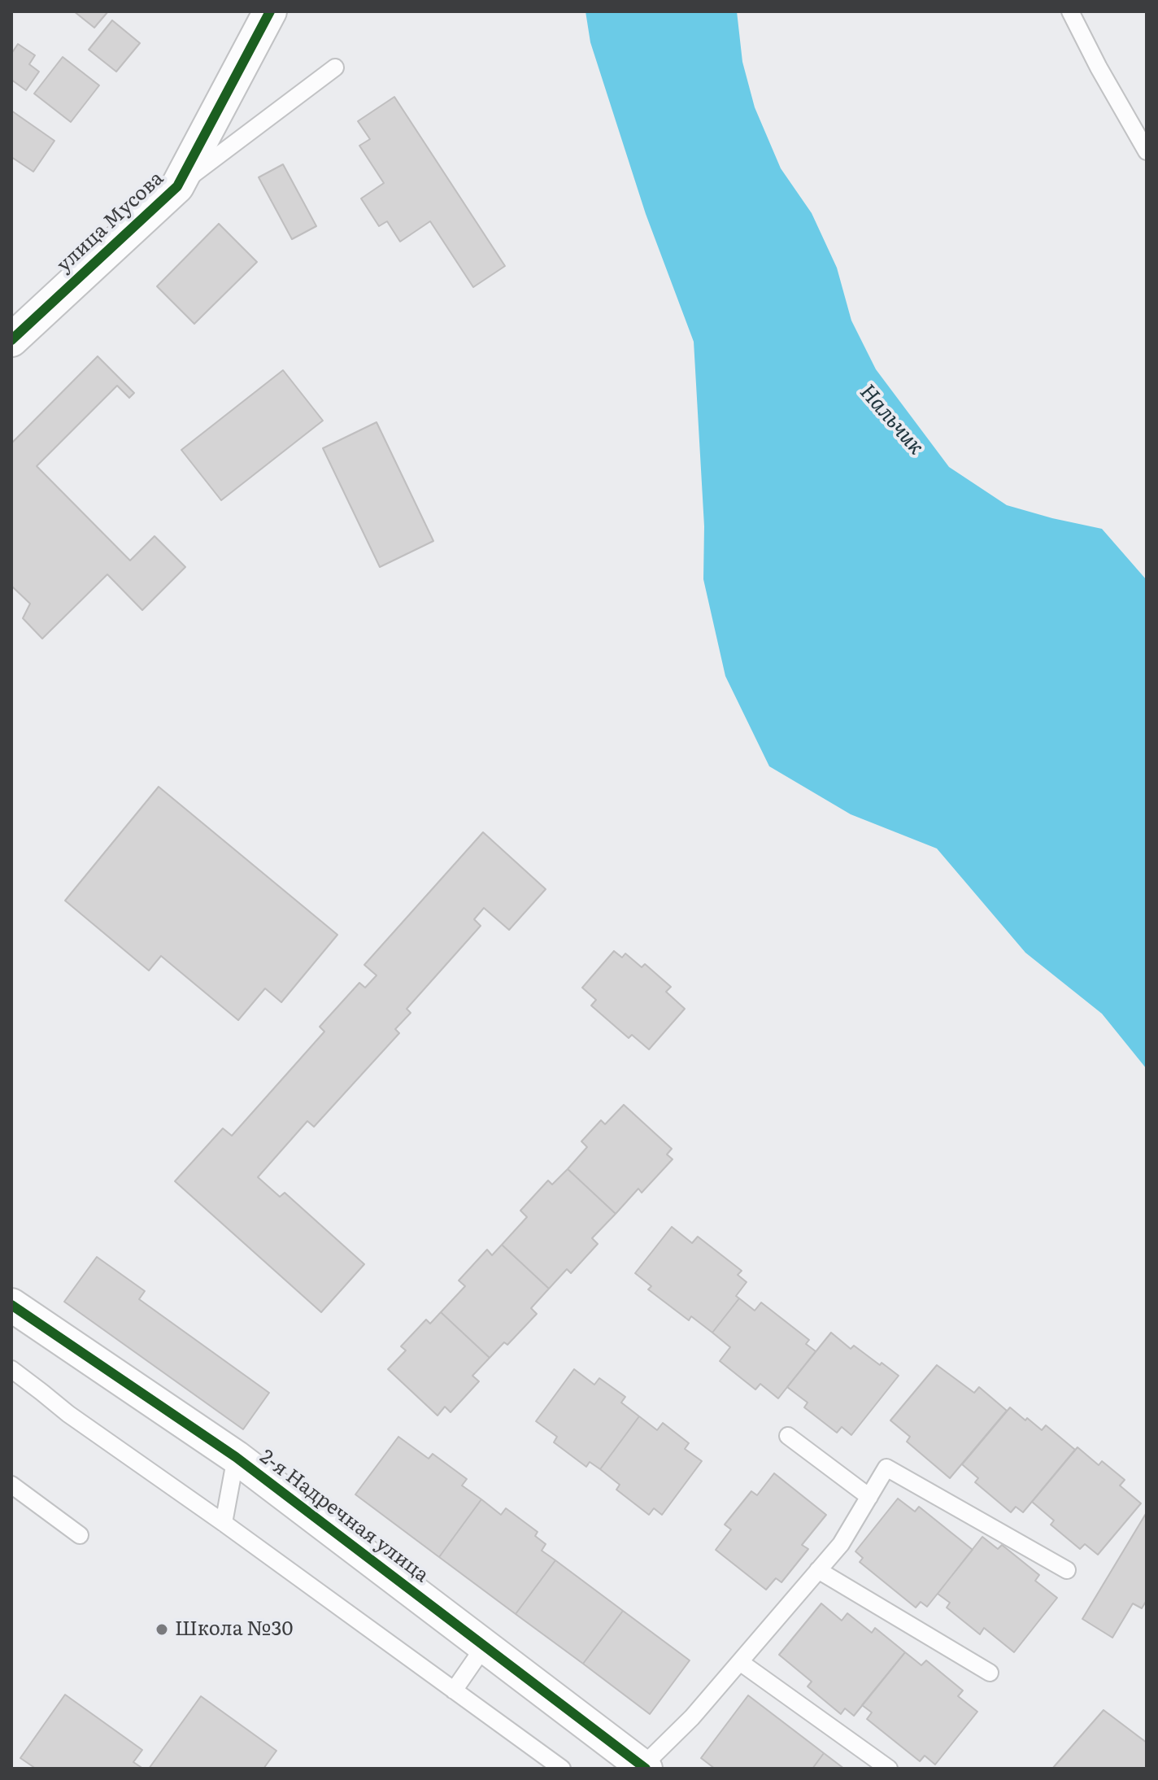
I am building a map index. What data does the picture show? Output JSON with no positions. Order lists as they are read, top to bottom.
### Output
{
  "streets": {
    "street": ["улица Мусова", "2-я Надречная улица"]
  },
  "water": ["Нальчик"],
  "places": ["Школа №30"]
}
